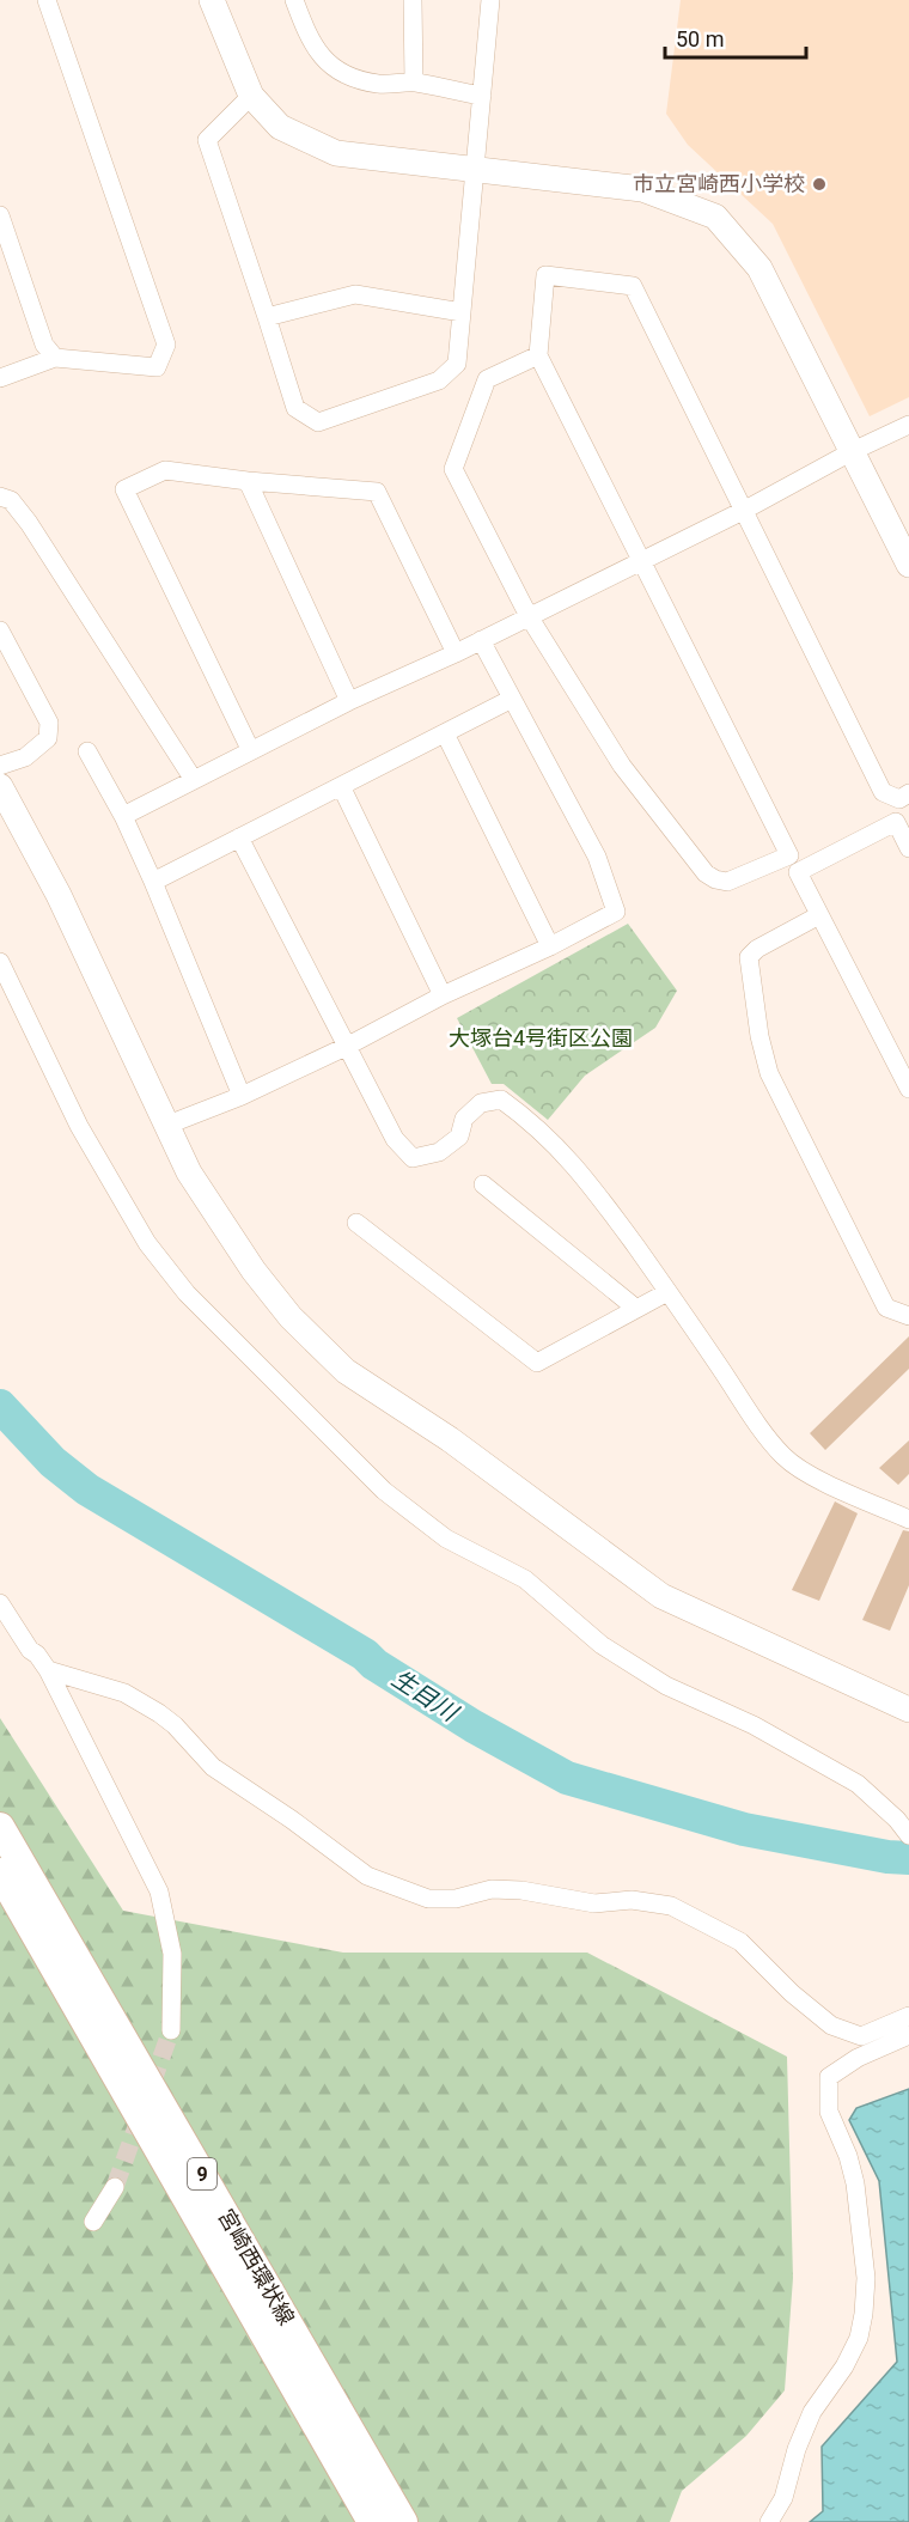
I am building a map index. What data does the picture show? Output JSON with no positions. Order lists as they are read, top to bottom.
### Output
{
  "streets": {
    "main road": ["9", "宮崎西環状線"]
  },
  "water": ["生目川"],
  "parks": ["大塚台4号街区公園"],
  "places": ["市立宮崎西小学校"],
  "scale_bar": "50 m"
}
